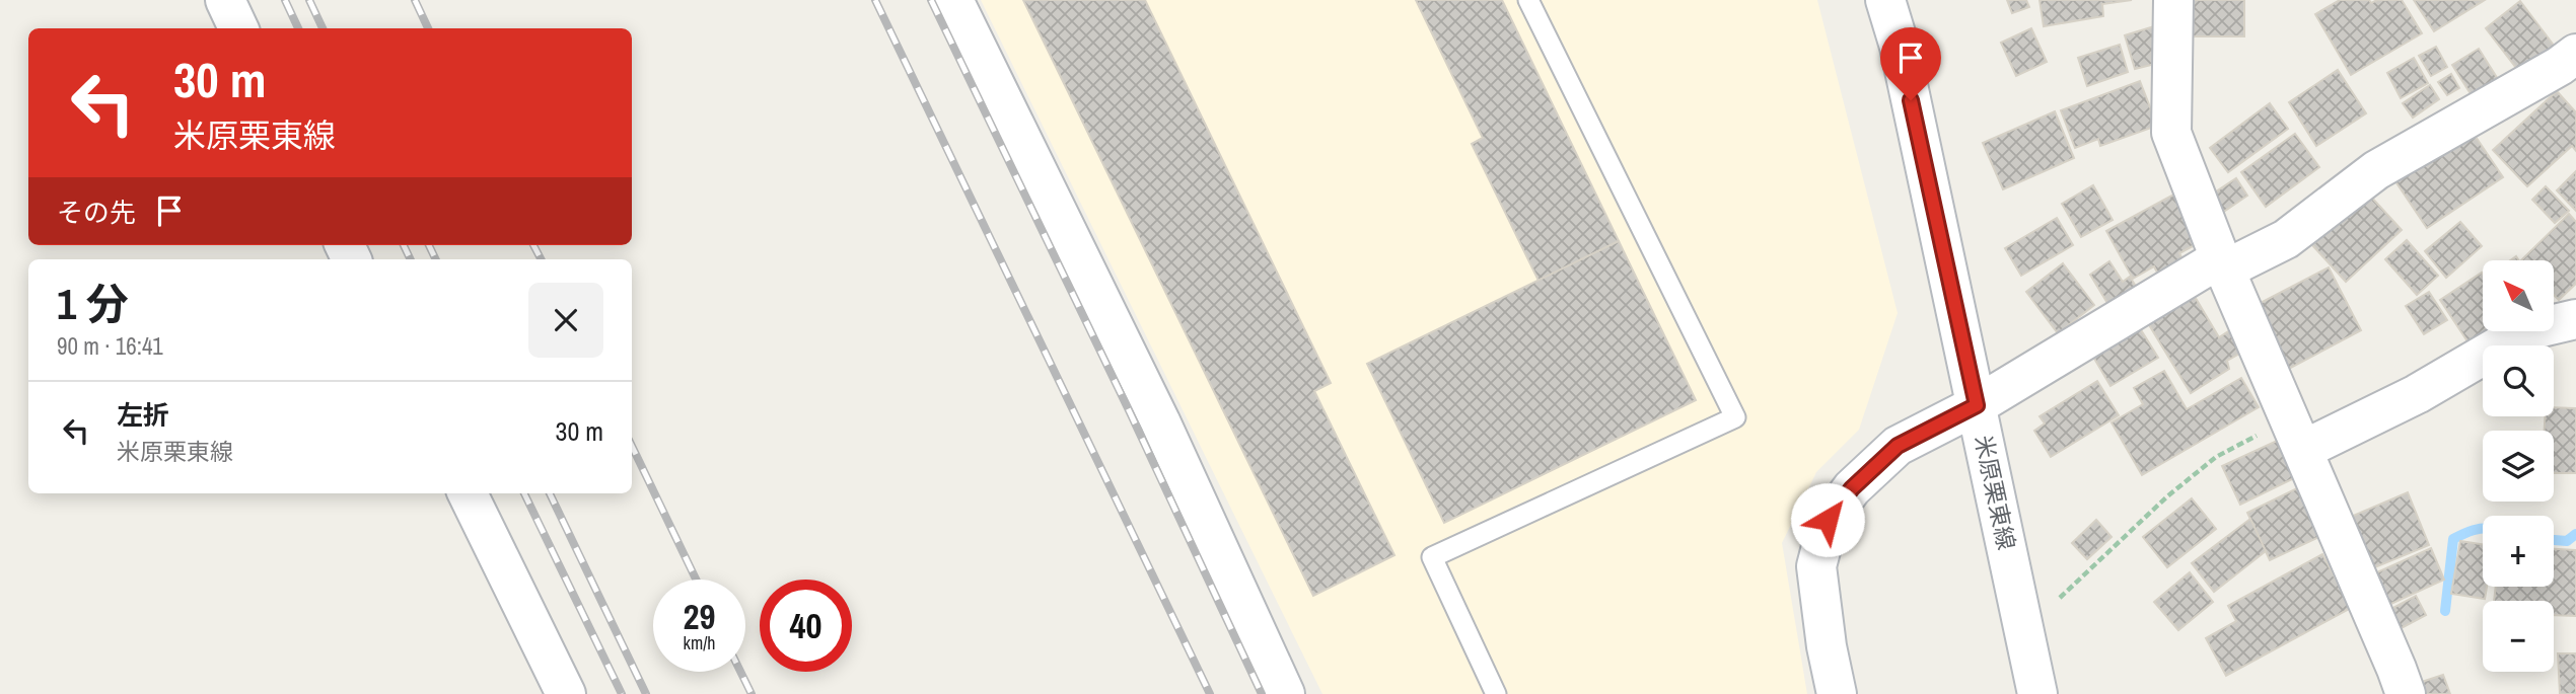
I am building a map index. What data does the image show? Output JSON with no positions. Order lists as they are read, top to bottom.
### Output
{
  "streets": {
    "street": ["米原栗東線"]
  },
  "north": "top left",
  "page": {
    "turn": ["30 m", "米原栗東線"],
    "then": "その先",
    "heading": ["1 分", "90 m · 16:41"],
    "map_buttons": ["+", "−"],
    "list": [
      {
        "name": "左折",
        "note": "米原栗東線",
        "value": "30 m"
      }
    ],
    "speed": "29 km/h",
    "limit": "40"
  }
}
